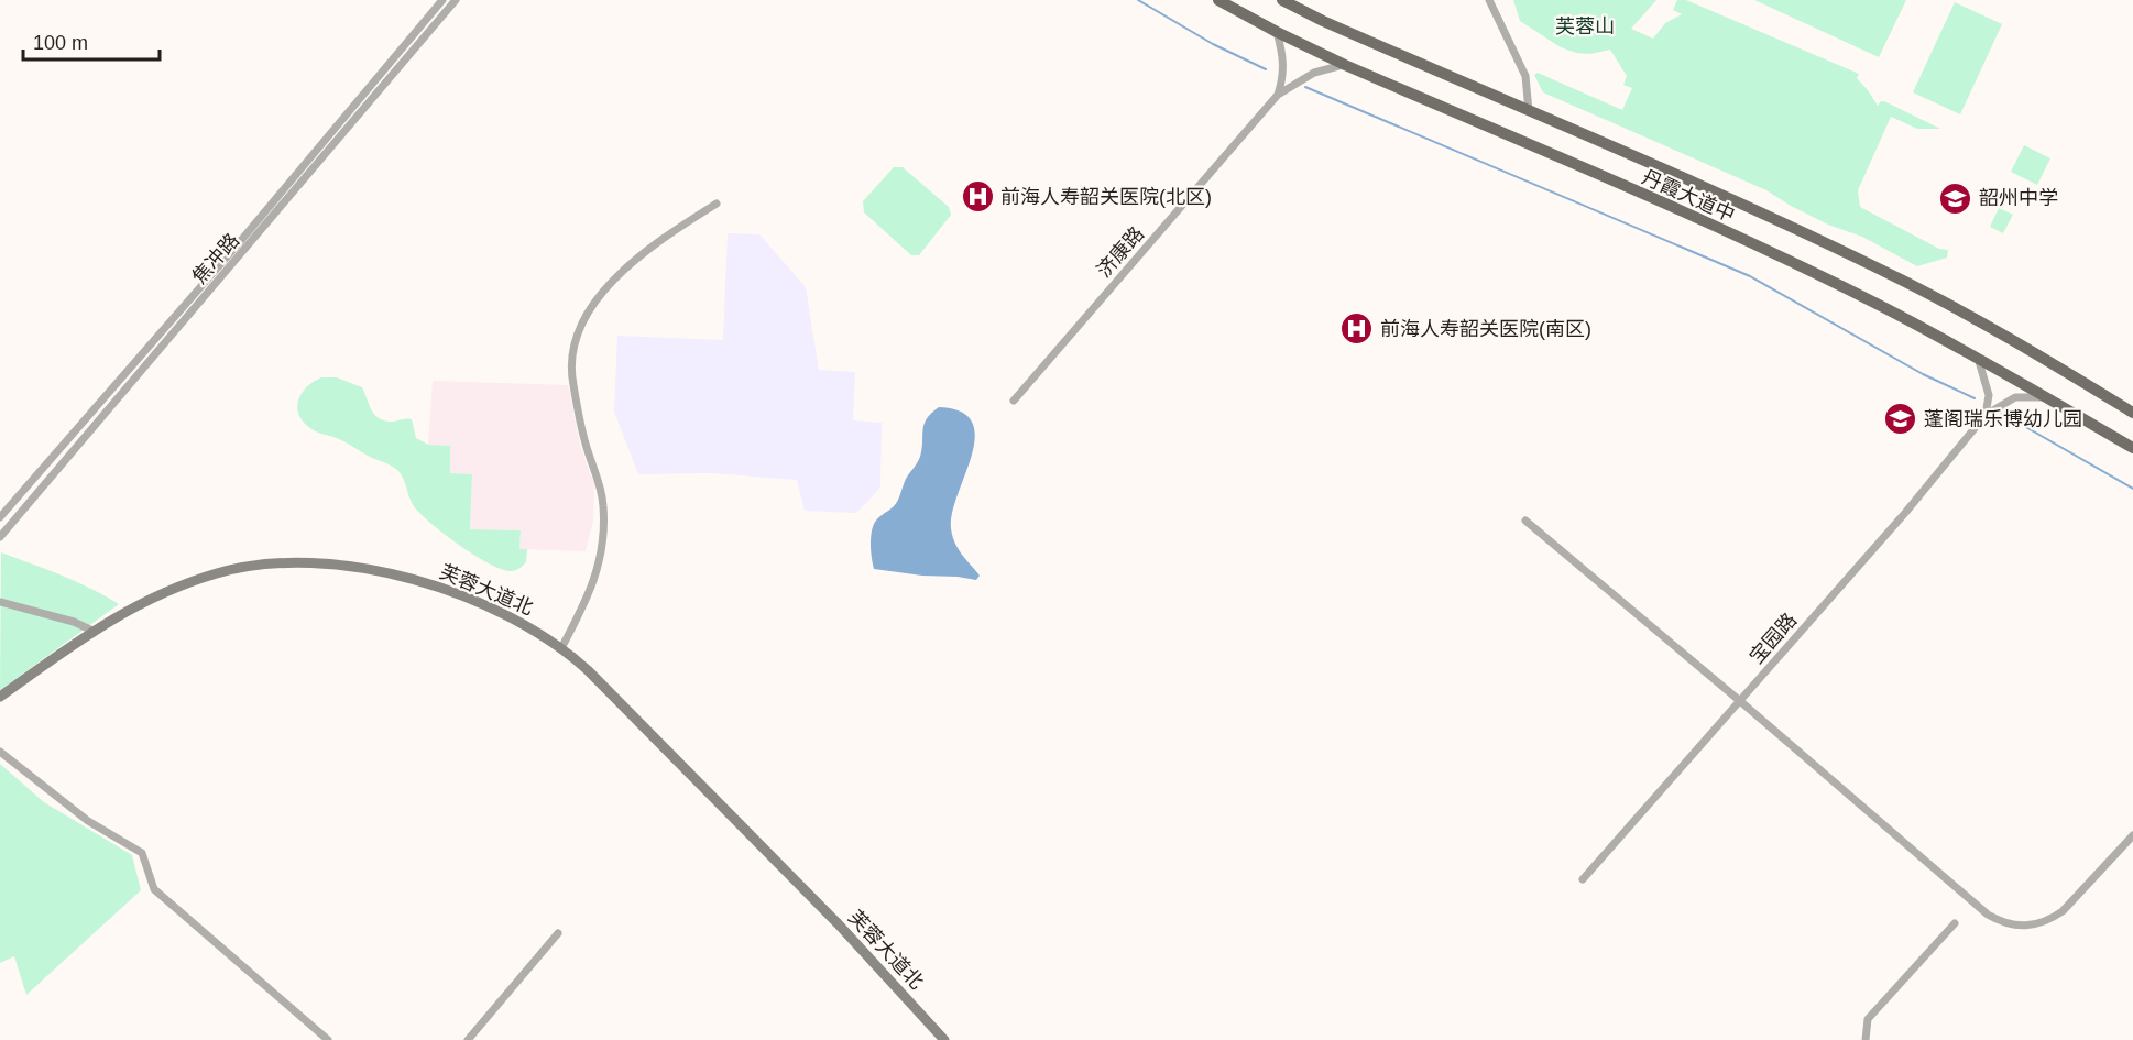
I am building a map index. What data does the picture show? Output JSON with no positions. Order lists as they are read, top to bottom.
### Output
{
  "streets": {
    "main road": ["丹霞大道中", "芙蓉大道北"],
    "street": ["济康路", "焦冲路", "宝园路"]
  },
  "crossings": [
    ["丹霞大道中", "济康路"],
    ["丹霞大道中", "宝园路"]
  ],
  "parks": ["芙蓉山"],
  "places": {
    "hospital": ["前海人寿韶关医院(北区)", "前海人寿韶关医院(南区)"],
    "school or university": ["韶州中学", "蓬阁瑞乐博幼儿园"]
  },
  "scale_bar": "100 m"
}
